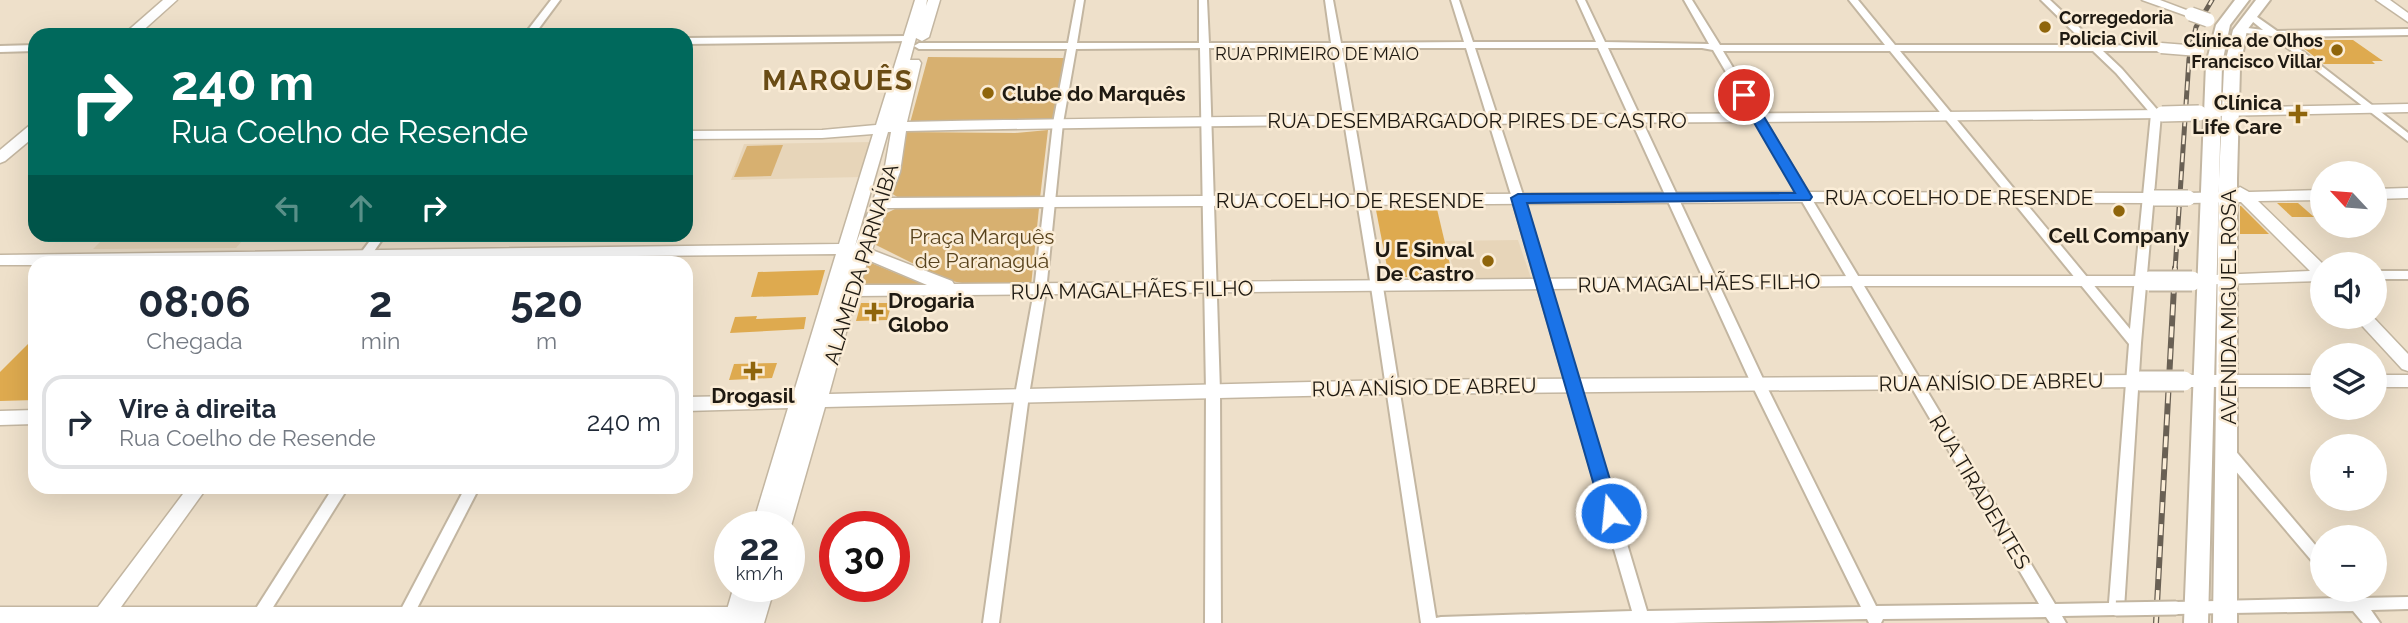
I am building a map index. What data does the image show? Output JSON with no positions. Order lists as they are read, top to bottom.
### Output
{
  "streets": {
    "main road": [
      "RUA DESEMBARGADOR PIRES DE CASTRO",
      "RUA COELHO DE RESENDE",
      "ALAMEDA PARNAÍBA",
      "RUA MAGALHÃES FILHO",
      "AVENIDA MIGUEL ROSA",
      "RUA ANÍSIO DE ABREU"
    ],
    "street": ["RUA PRIMEIRO DE MAIO", "RUA TIRADENTES"]
  },
  "crossings": [
    ["RUA PRIMEIRO DE MAIO", "ALAMEDA PARNAÍBA"],
    ["RUA PRIMEIRO DE MAIO", "AVENIDA MIGUEL ROSA"],
    ["RUA PRIMEIRO DE MAIO", "RUA TIRADENTES"],
    ["RUA DESEMBARGADOR PIRES DE CASTRO", "ALAMEDA PARNAÍBA"],
    ["RUA DESEMBARGADOR PIRES DE CASTRO", "AVENIDA MIGUEL ROSA"],
    ["RUA DESEMBARGADOR PIRES DE CASTRO", "RUA TIRADENTES"],
    ["RUA COELHO DE RESENDE", "ALAMEDA PARNAÍBA"],
    ["RUA COELHO DE RESENDE", "AVENIDA MIGUEL ROSA"],
    ["RUA COELHO DE RESENDE", "RUA TIRADENTES"],
    ["ALAMEDA PARNAÍBA", "RUA MAGALHÃES FILHO"],
    ["ALAMEDA PARNAÍBA", "RUA ANÍSIO DE ABREU"],
    ["RUA MAGALHÃES FILHO", "AVENIDA MIGUEL ROSA"],
    ["RUA MAGALHÃES FILHO", "RUA TIRADENTES"],
    ["AVENIDA MIGUEL ROSA", "RUA ANÍSIO DE ABREU"],
    ["RUA ANÍSIO DE ABREU", "RUA TIRADENTES"]
  ],
  "districts": ["MARQUÊS"],
  "parks": ["Praça Marquês de Paranaguá"],
  "places": {
    "other": [
      "Corregedoria Policia Civil",
      "Clínica de Olhos Francisco Villar",
      "Clube do Marquês",
      "Cell Company",
      "U E Sinval De Castro"
    ],
    "health": ["Clínica Life Care", "Drogaria Globo", "Drogasil"]
  },
  "north": "top left",
  "page": {
    "turn": ["240 m", "Rua Coelho de Resende"],
    "map_buttons": ["+", "−"],
    "eta": [
      "08:06",
      "Chegada",
      "2",
      "min",
      "520",
      "m"
    ],
    "list": [
      {
        "name": "Vire à direita",
        "note": "Rua Coelho de Resende",
        "value": "240 m"
      }
    ],
    "speed": "22 km/h",
    "limit": "30"
  }
}
